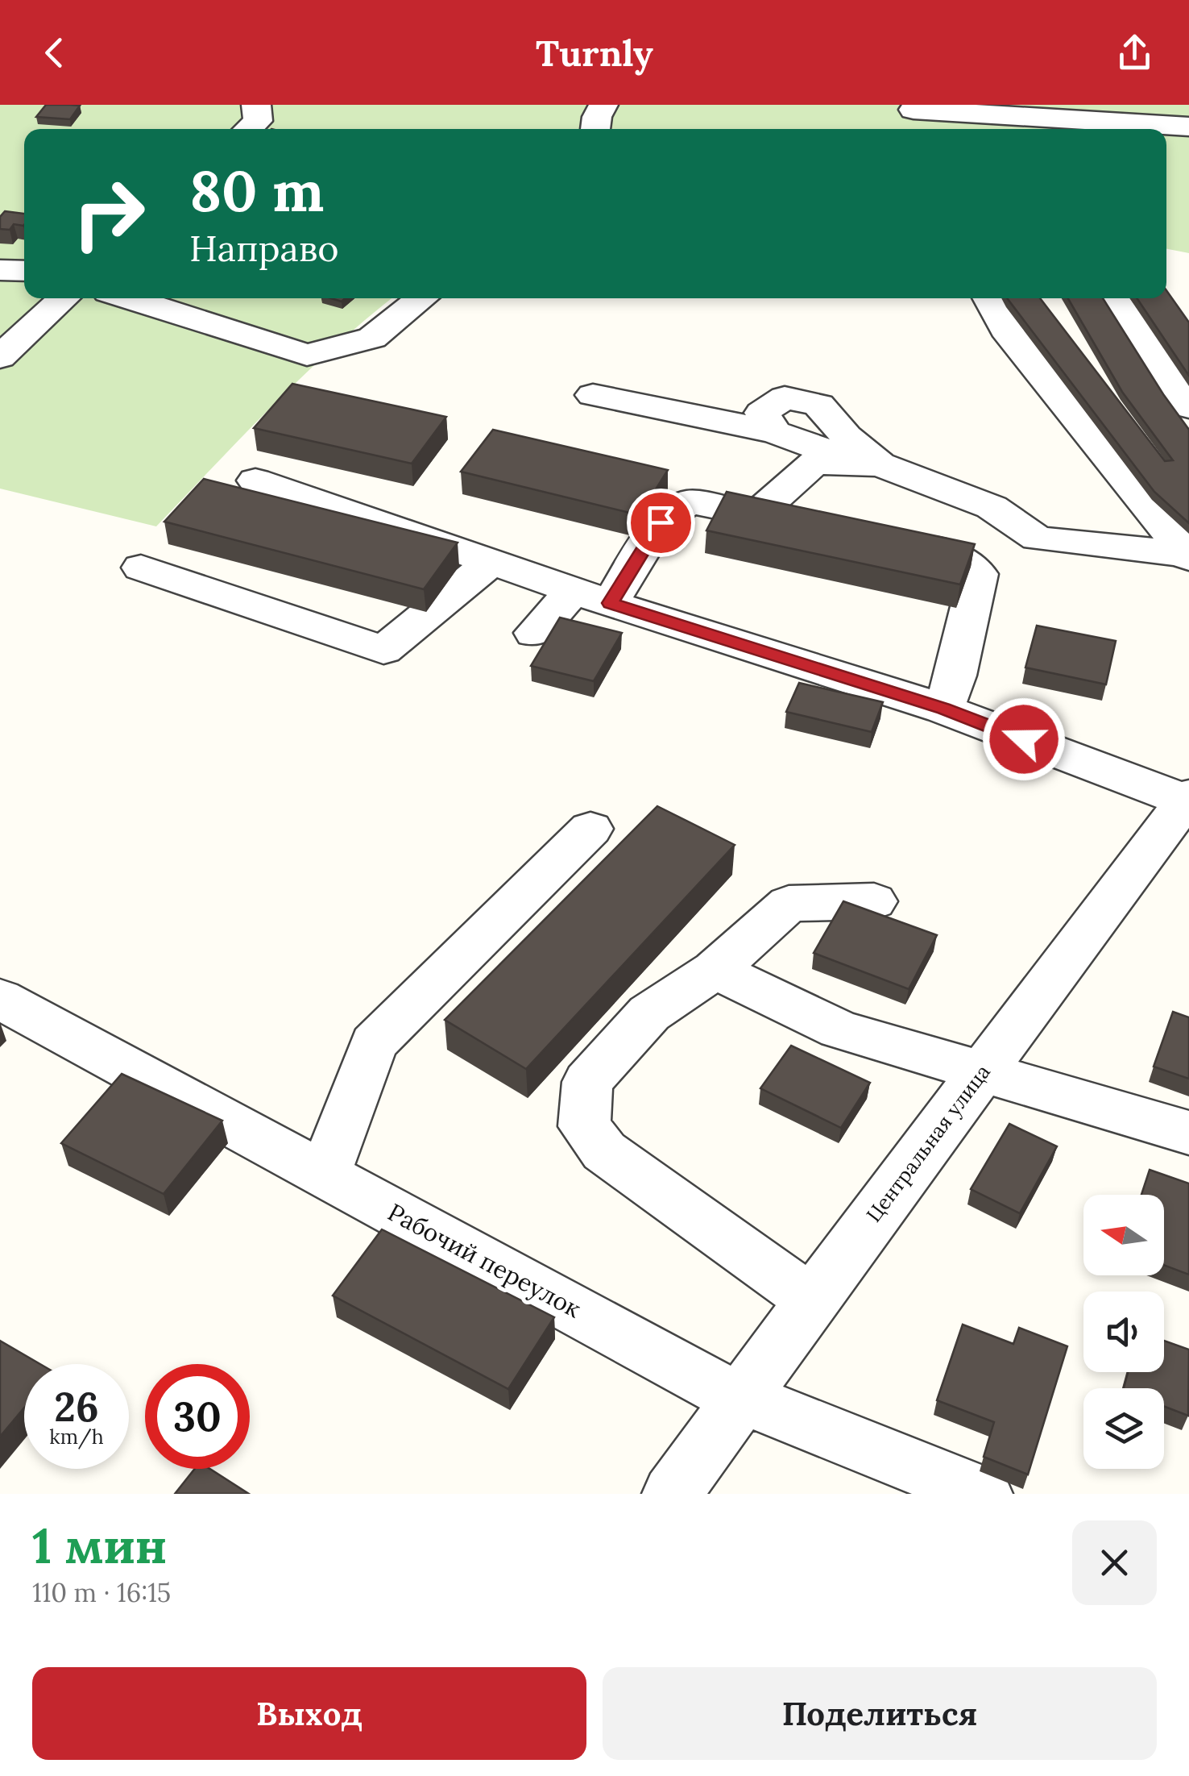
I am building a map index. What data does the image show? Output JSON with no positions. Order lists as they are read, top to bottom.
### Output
{
  "streets": {
    "street": ["Центральная улица", "Рабочий переулок"]
  },
  "crossings": [
    ["Центральная улица", "Рабочий переулок"]
  ],
  "north": "left",
  "page": {
    "header": "Turnly",
    "turn": ["80 m", "Направо"],
    "speed": "26 km/h",
    "limit": "30",
    "heading": ["1 мин", "110 m · 16:15"],
    "buttons": ["Выход", "Поделиться"]
  }
}
